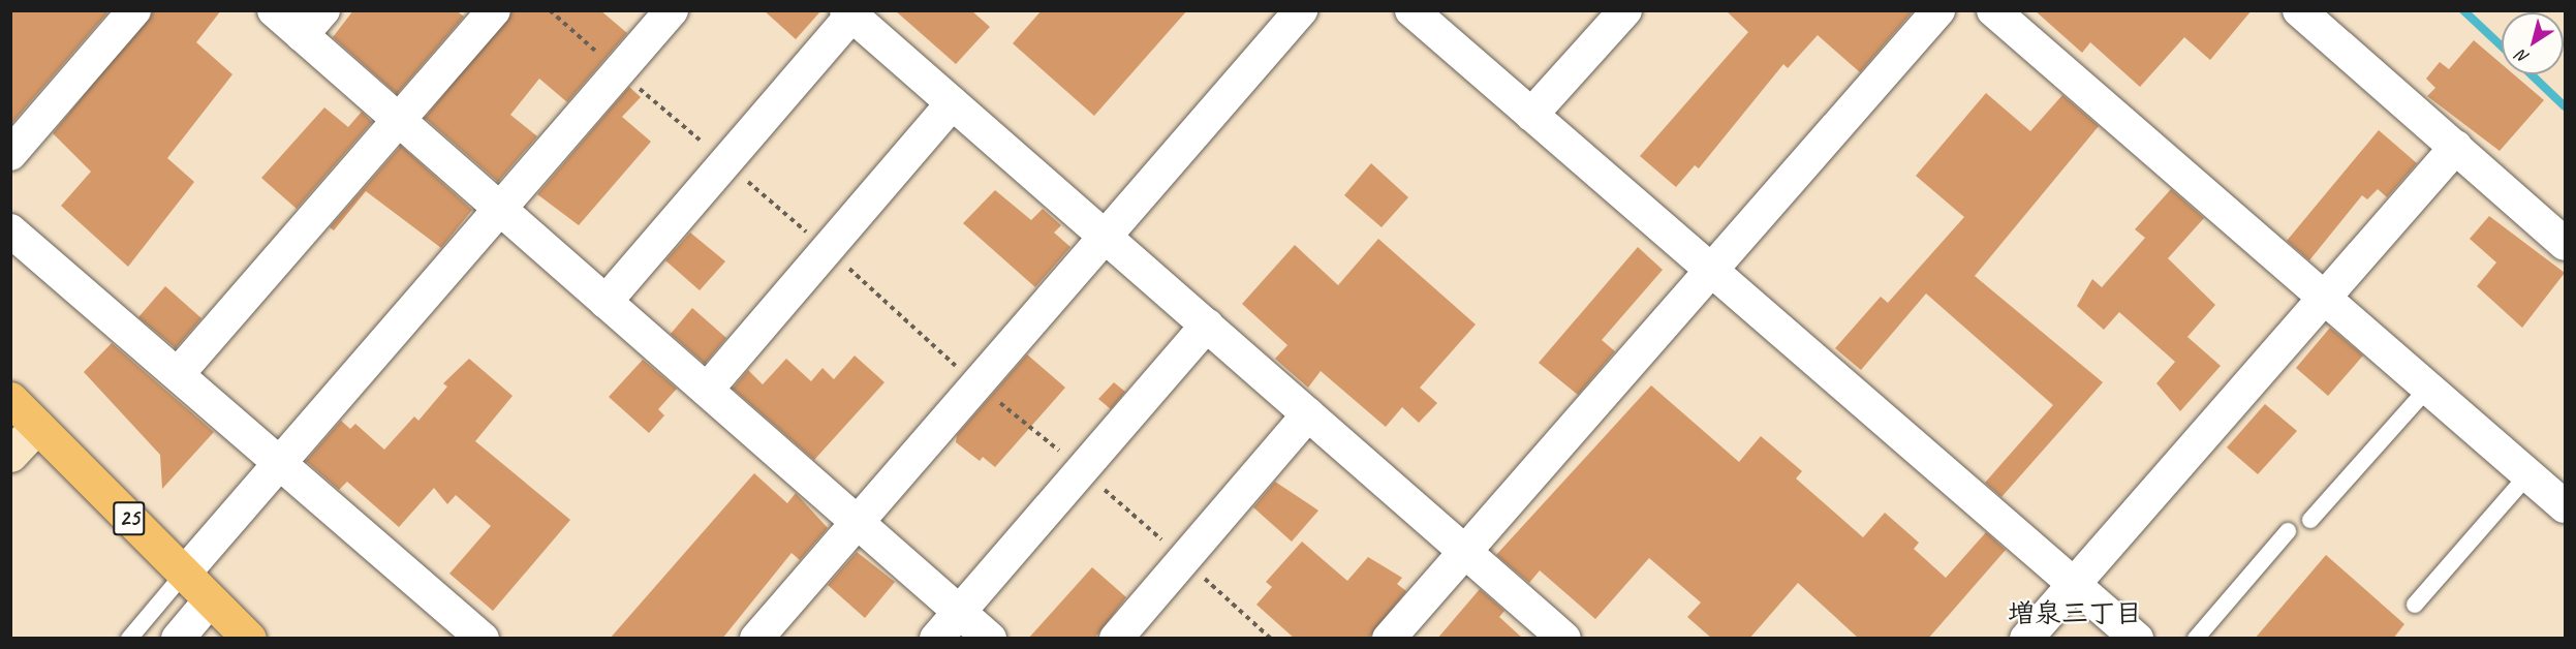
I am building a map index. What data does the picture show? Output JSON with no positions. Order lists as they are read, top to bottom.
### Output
{
  "streets": {
    "main road": ["25"]
  },
  "districts": ["増泉三丁目"],
  "north": "bottom left"
}
